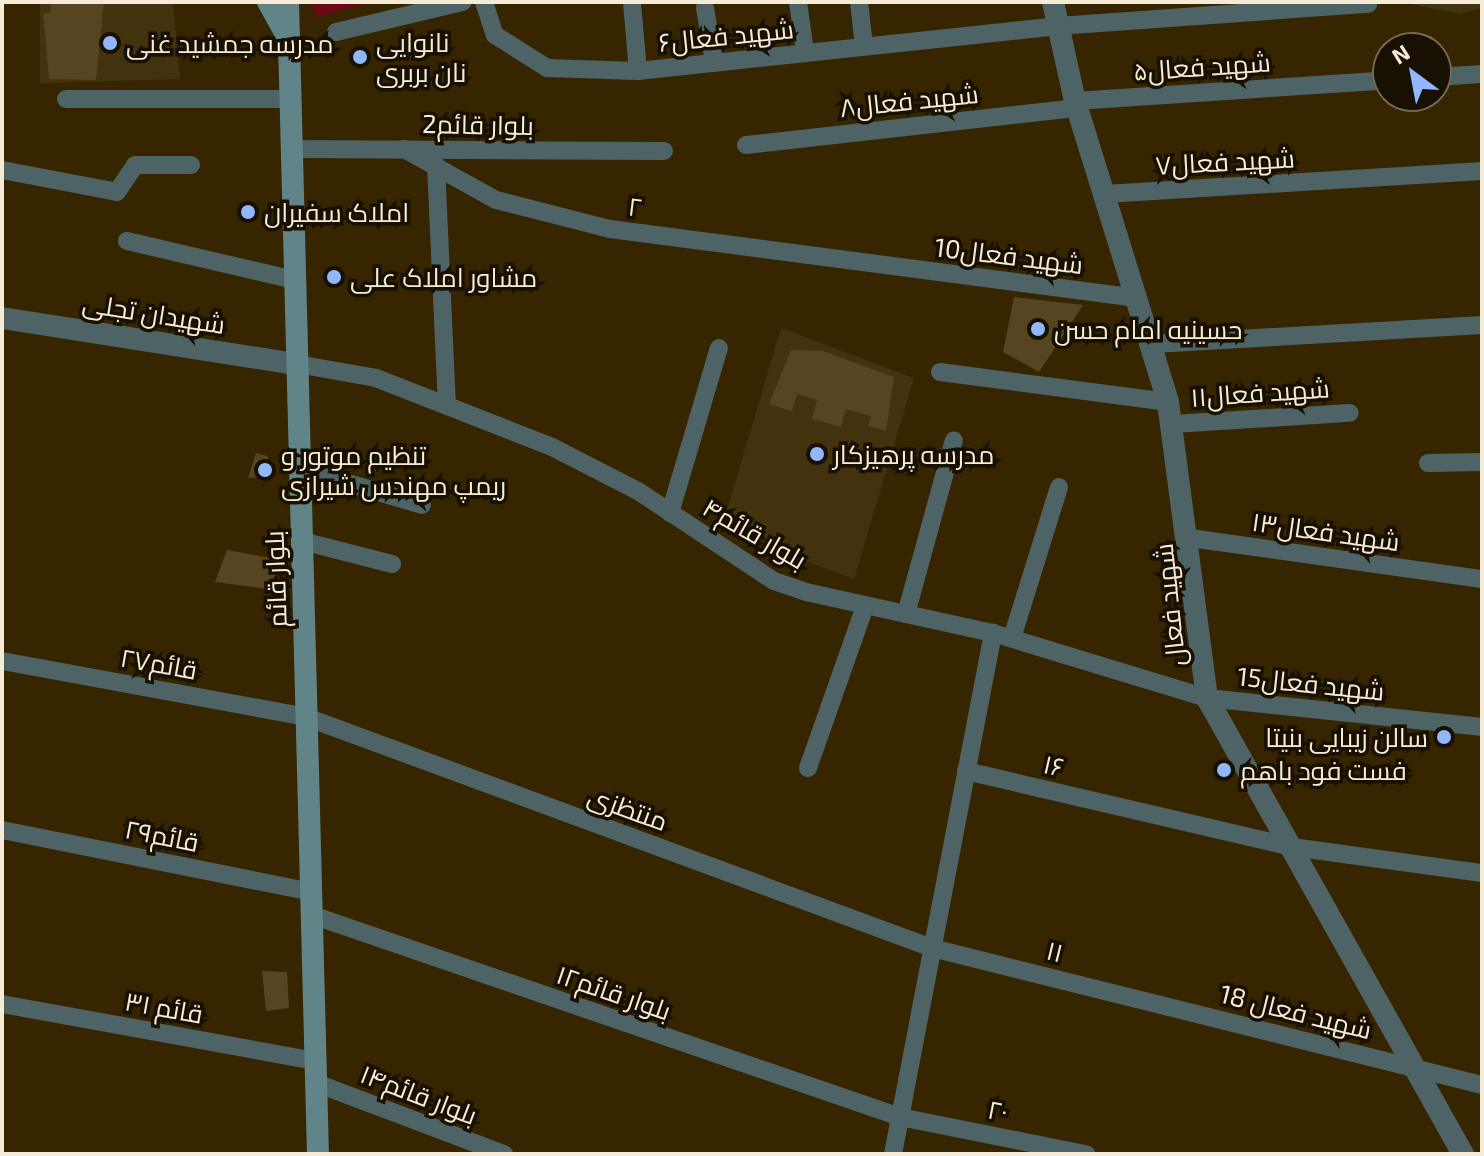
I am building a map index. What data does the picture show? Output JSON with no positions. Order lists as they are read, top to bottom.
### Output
{
  "streets": {
    "main road": ["بلوار قائم"],
    "street": [
      "شهید فعال۶",
      "شهید فعال۵",
      "شهید فعال۸",
      "2بلوار قائم",
      "شهید فعال۷",
      "۲",
      "10شهید فعال",
      "شهیدان تجلی",
      "شهید فعال۱۱",
      "شهید فعال۱۳",
      "بلوار قائم۴",
      "شهید فعال",
      "قائم۲۷",
      "15شهید فعال",
      "۱۶",
      "منتظزی",
      "قائم۲۹",
      "۱۱",
      "بلوار قائم۱۲",
      "قائم ۳۱",
      "18 شهید فعال",
      "بلوار قائم۱۴",
      "۲۰"
    ]
  },
  "crossings": [
    ["شهید فعال۶", "شهید فعال"],
    ["شهید فعال۵", "شهید فعال۸"],
    ["شهید فعال۵", "شهید فعال"],
    ["شهید فعال۸", "شهید فعال"],
    ["2بلوار قائم", "۲"],
    ["2بلوار قائم", "بلوار قائم"],
    ["شهید فعال۷", "شهید فعال"],
    ["۲", "10شهید فعال"],
    ["10شهید فعال", "شهید فعال"],
    ["شهیدان تجلی", "بلوار قائم۴"],
    ["شهیدان تجلی", "بلوار قائم"],
    ["شهید فعال۱۱", "شهید فعال"],
    ["شهید فعال۱۳", "شهید فعال"],
    ["بلوار قائم۴", "بلوار قائم"],
    ["بلوار قائم۴", "شهید فعال"],
    ["بلوار قائم۴", "15شهید فعال"],
    ["بلوار قائم", "قائم۲۷"],
    ["بلوار قائم", "منتظزی"],
    ["بلوار قائم", "قائم۲۹"],
    ["بلوار قائم", "بلوار قائم۱۲"],
    ["بلوار قائم", "قائم ۳۱"],
    ["بلوار قائم", "بلوار قائم۱۴"],
    ["شهید فعال", "15شهید فعال"],
    ["شهید فعال", "۱۶"],
    ["شهید فعال", "18 شهید فعال"],
    ["قائم۲۷", "منتظزی"],
    ["منتظزی", "۱۱"],
    ["۱۱", "18 شهید فعال"],
    ["بلوار قائم۱۲", "۲۰"],
    ["قائم ۳۱", "بلوار قائم۱۴"]
  ],
  "places": [
    "مدرسه جمشید غنی",
    "نانوایی نان بربری",
    "املاک سفیران",
    "مشاور املاک علی",
    "حسینیه امام حسن",
    "مدرسه پرهیزکار",
    "تنظیم موتور و ریمپ مهندس شیرازی",
    "سالن زیبایی بنیتا",
    "فست فود باهم"
  ],
  "north": "top left"
}
